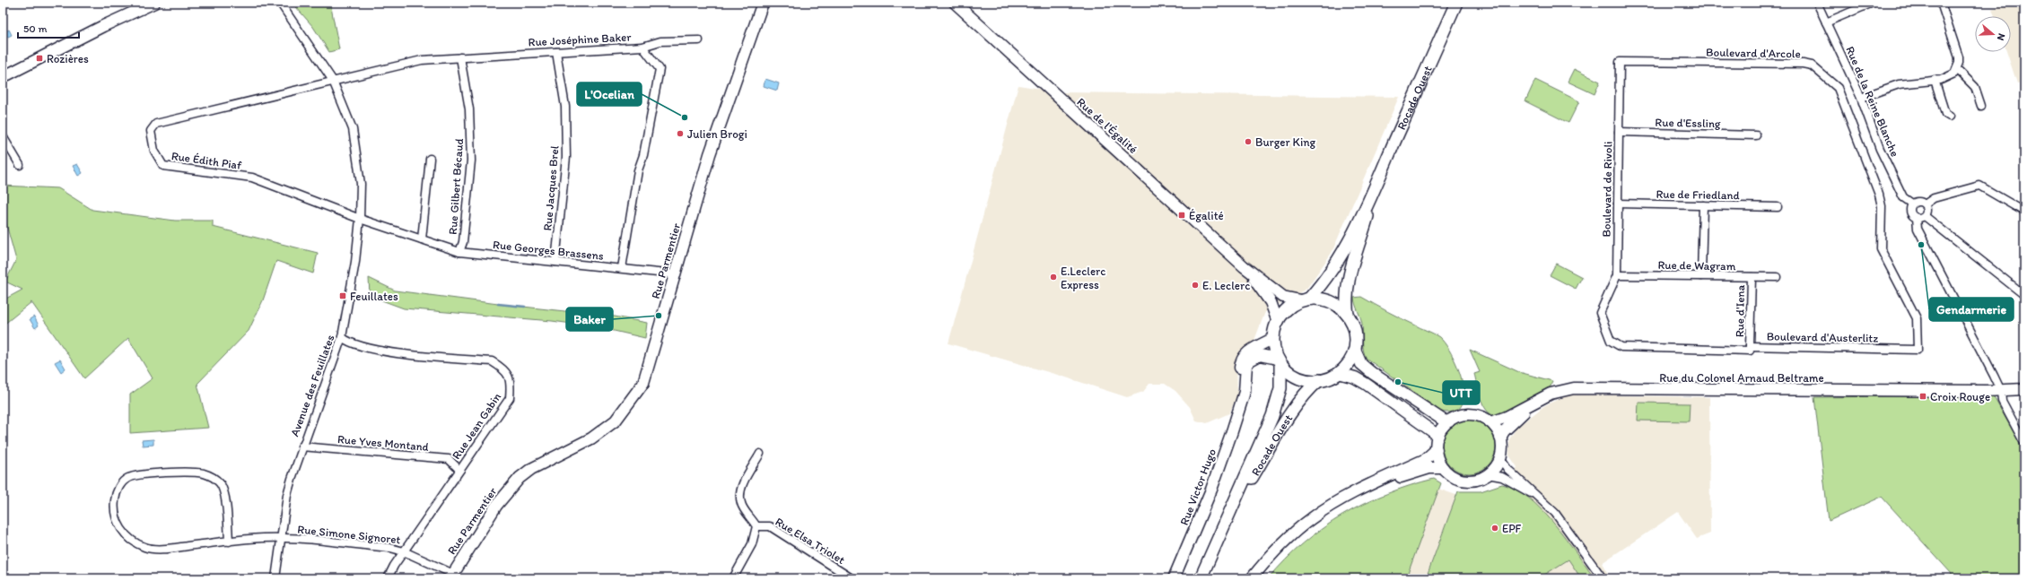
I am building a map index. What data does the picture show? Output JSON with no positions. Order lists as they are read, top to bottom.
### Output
{
  "streets": {
    "main road": ["Rocade Ouest"],
    "street": [
      "Rue Joséphine Baker",
      "Boulevard d'Arcole",
      "Rue de la Reine Blanche",
      "Rue d'Essling",
      "Rue de l'Égalité",
      "Rue Édith Piaf",
      "Rue Gilbert Bécaud",
      "Rue Jacques Brel",
      "Boulevard de Rivoli",
      "Rue de Friedland",
      "Rue Georges Brassens",
      "Rue Parmentier",
      "Rue de Wagram",
      "Rue d'Iena",
      "Boulevard d'Austerlitz",
      "Rue du Colonel Arnaud Beltrame",
      "Avenue des Feuillates",
      "Rue Jean Gabin",
      "Rue Yves Montand",
      "Rue Victor Hugo",
      "Rue Simone Signoret",
      "Rue Elsa Triolet"
    ]
  },
  "crossings": [
    ["Rue Joséphine Baker", "Rue Édith Piaf"],
    ["Rue Joséphine Baker", "Rue Gilbert Bécaud"],
    ["Rue Joséphine Baker", "Rue Jacques Brel"],
    ["Rue Joséphine Baker", "Rue Georges Brassens"],
    ["Rue Joséphine Baker", "Avenue des Feuillates"],
    ["Boulevard d'Arcole", "Boulevard de Rivoli"],
    ["Boulevard d'Arcole", "Boulevard d'Austerlitz"],
    ["Rocade Ouest", "Rue Victor Hugo"],
    ["Rue d'Essling", "Boulevard de Rivoli"],
    ["Rue Édith Piaf", "Rue Georges Brassens"],
    ["Rue Édith Piaf", "Avenue des Feuillates"],
    ["Rue Gilbert Bécaud", "Rue Georges Brassens"],
    ["Rue Jacques Brel", "Rue Georges Brassens"],
    ["Boulevard de Rivoli", "Rue de Friedland"],
    ["Boulevard de Rivoli", "Rue de Wagram"],
    ["Boulevard de Rivoli", "Boulevard d'Austerlitz"],
    ["Rue Georges Brassens", "Rue Parmentier"],
    ["Rue Georges Brassens", "Avenue des Feuillates"],
    ["Rue Parmentier", "Rue Simone Signoret"],
    ["Rue de Wagram", "Rue d'Iena"],
    ["Rue d'Iena", "Boulevard d'Austerlitz"],
    ["Avenue des Feuillates", "Rue Jean Gabin"],
    ["Avenue des Feuillates", "Rue Yves Montand"],
    ["Avenue des Feuillates", "Rue Simone Signoret"],
    ["Rue Jean Gabin", "Rue Yves Montand"],
    ["Rue Jean Gabin", "Rue Simone Signoret"]
  ],
  "places": {
    "transit": [
      "Rozières",
      "Égalité",
      "Feuillates",
      "Croix Rouge"
    ],
    "other": [
      "L'Ocelian",
      "Julien Brogi",
      "Burger King",
      "Gendarmerie",
      "E.Leclerc Express",
      "E. Leclerc",
      "Baker",
      "UTT",
      "EPF"
    ]
  },
  "scale_bar": "50 m",
  "north": "right"
}
